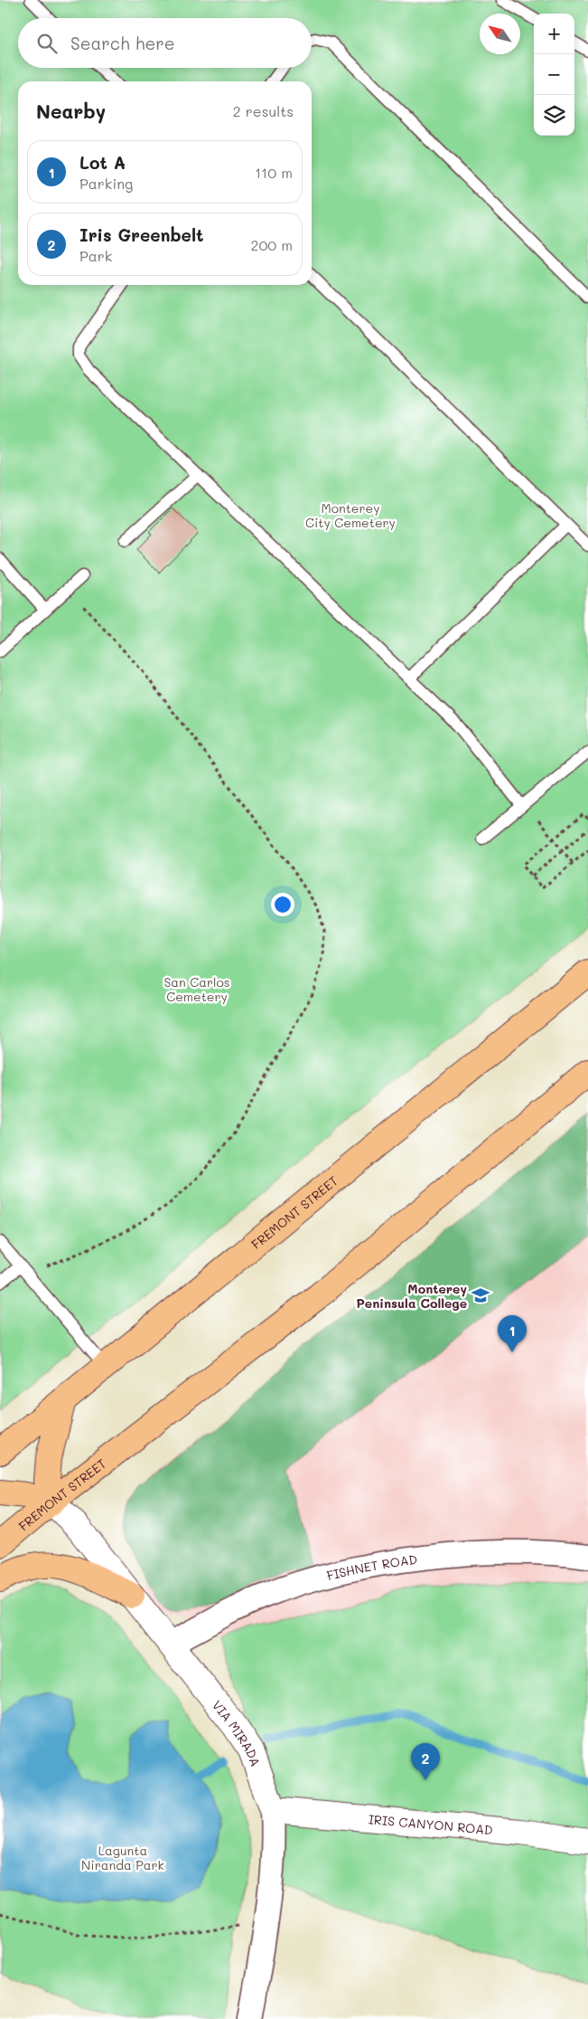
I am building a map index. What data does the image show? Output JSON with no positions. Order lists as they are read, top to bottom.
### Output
{
  "streets": {
    "main road": ["FREMONT STREET"],
    "street": ["FISHNET ROAD", "VIA MIRADA", "IRIS CANYON ROAD"]
  },
  "crossings": [
    ["FREMONT STREET", "VIA MIRADA"],
    ["FISHNET ROAD", "VIA MIRADA"],
    ["VIA MIRADA", "IRIS CANYON ROAD"]
  ],
  "parks": ["Monterey City Cemetery", "San Carlos Cemetery", "Lagunta Niranda Park"],
  "places": {
    "school or university": ["Monterey Peninsula College"]
  },
  "north": "top left",
  "page": {
    "map_buttons": ["+", "−"],
    "search": "Search here",
    "heading": ["Nearby", "2 results"],
    "list": [
      {
        "mark": "1",
        "name": "Lot A",
        "note": "Parking",
        "value": "110 m"
      },
      {
        "mark": "2",
        "name": "Iris Greenbelt",
        "note": "Park",
        "value": "200 m"
      }
    ],
    "pins": ["1", "2"]
  }
}
